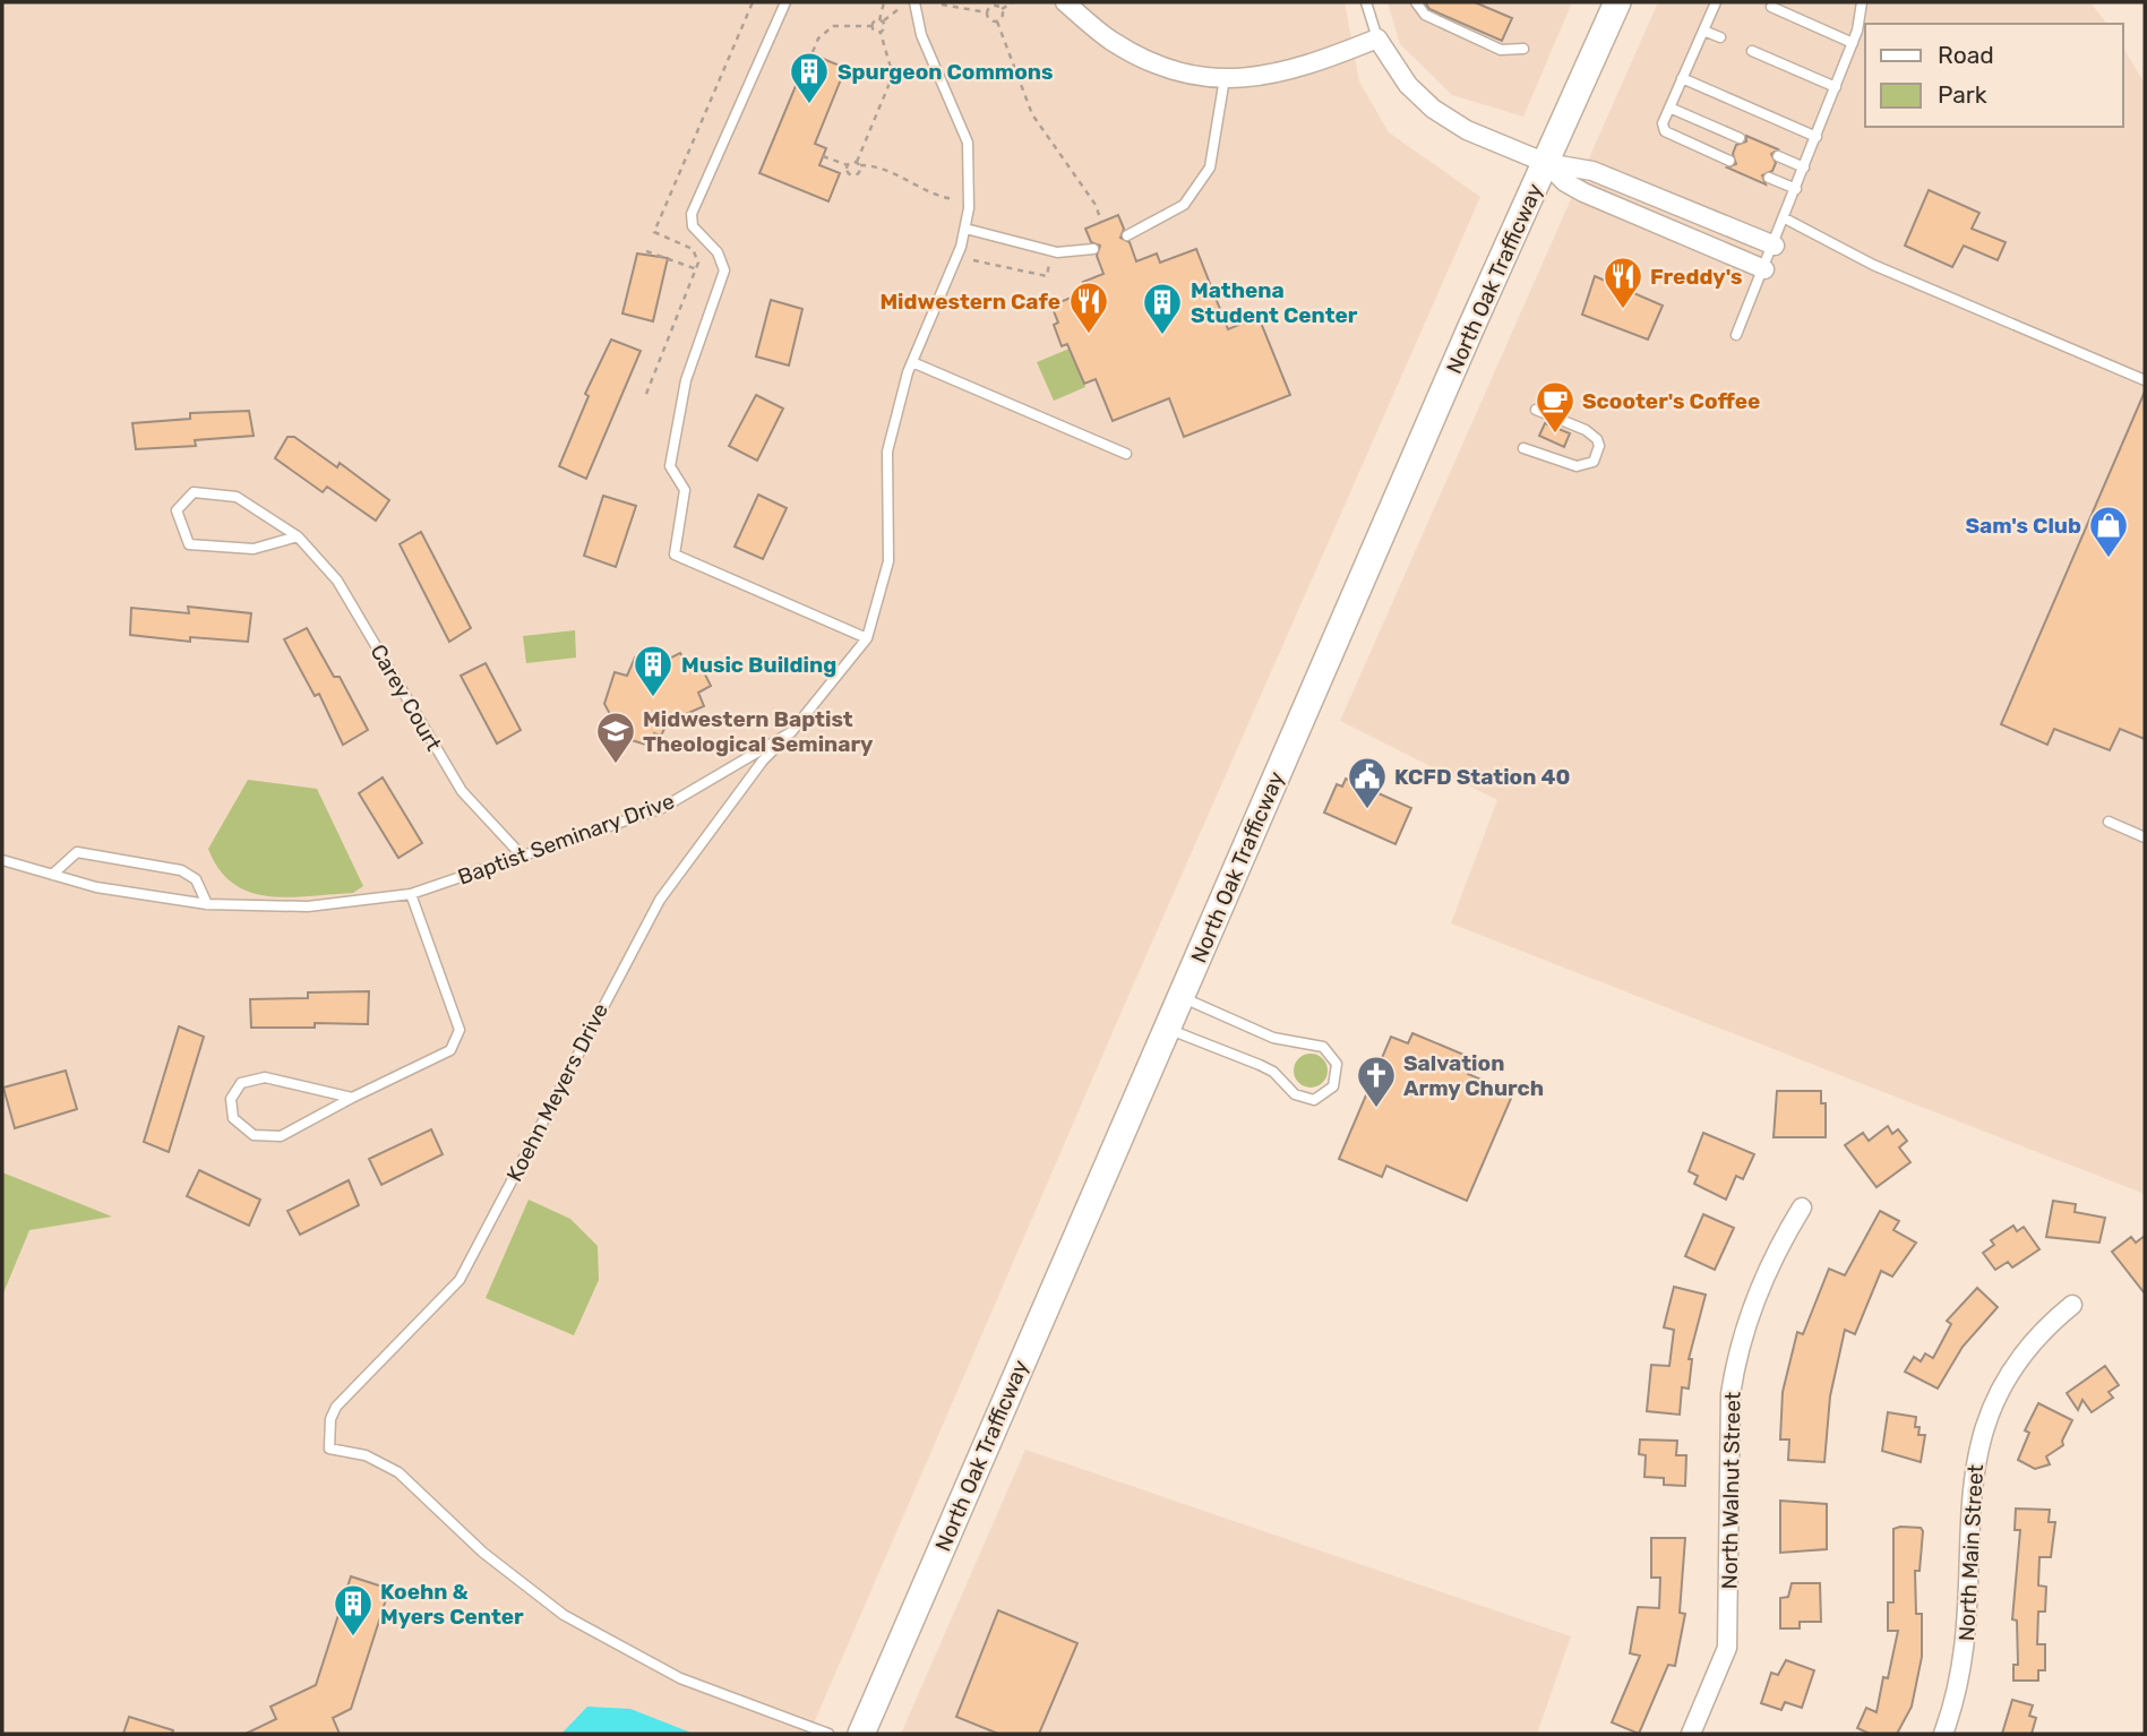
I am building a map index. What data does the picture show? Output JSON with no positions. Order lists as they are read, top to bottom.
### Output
{
  "streets": {
    "main road": ["North Oak Trafficway"],
    "street": ["North Walnut Street", "North Main Street"],
    "lane": ["Carey Court", "Baptist Seminary Drive", "Koehn Meyers Drive"]
  },
  "crossings": [
    ["Carey Court", "Baptist Seminary Drive"],
    ["Baptist Seminary Drive", "Koehn Meyers Drive"]
  ],
  "places": {
    "building": [
      "Spurgeon Commons",
      "Mathena Student Center",
      "Music Building",
      "Koehn & Myers Center"
    ],
    "restaurant": ["Freddy's", "Midwestern Cafe"],
    "cafe": ["Scooter's Coffee"],
    "shop": ["Sam's Club"],
    "school or university": ["Midwestern Baptist Theological Seminary"],
    "public building": ["KCFD Station 40"],
    "church": ["Salvation Army Church"]
  },
  "legend": ["Road", "Park"]
}
